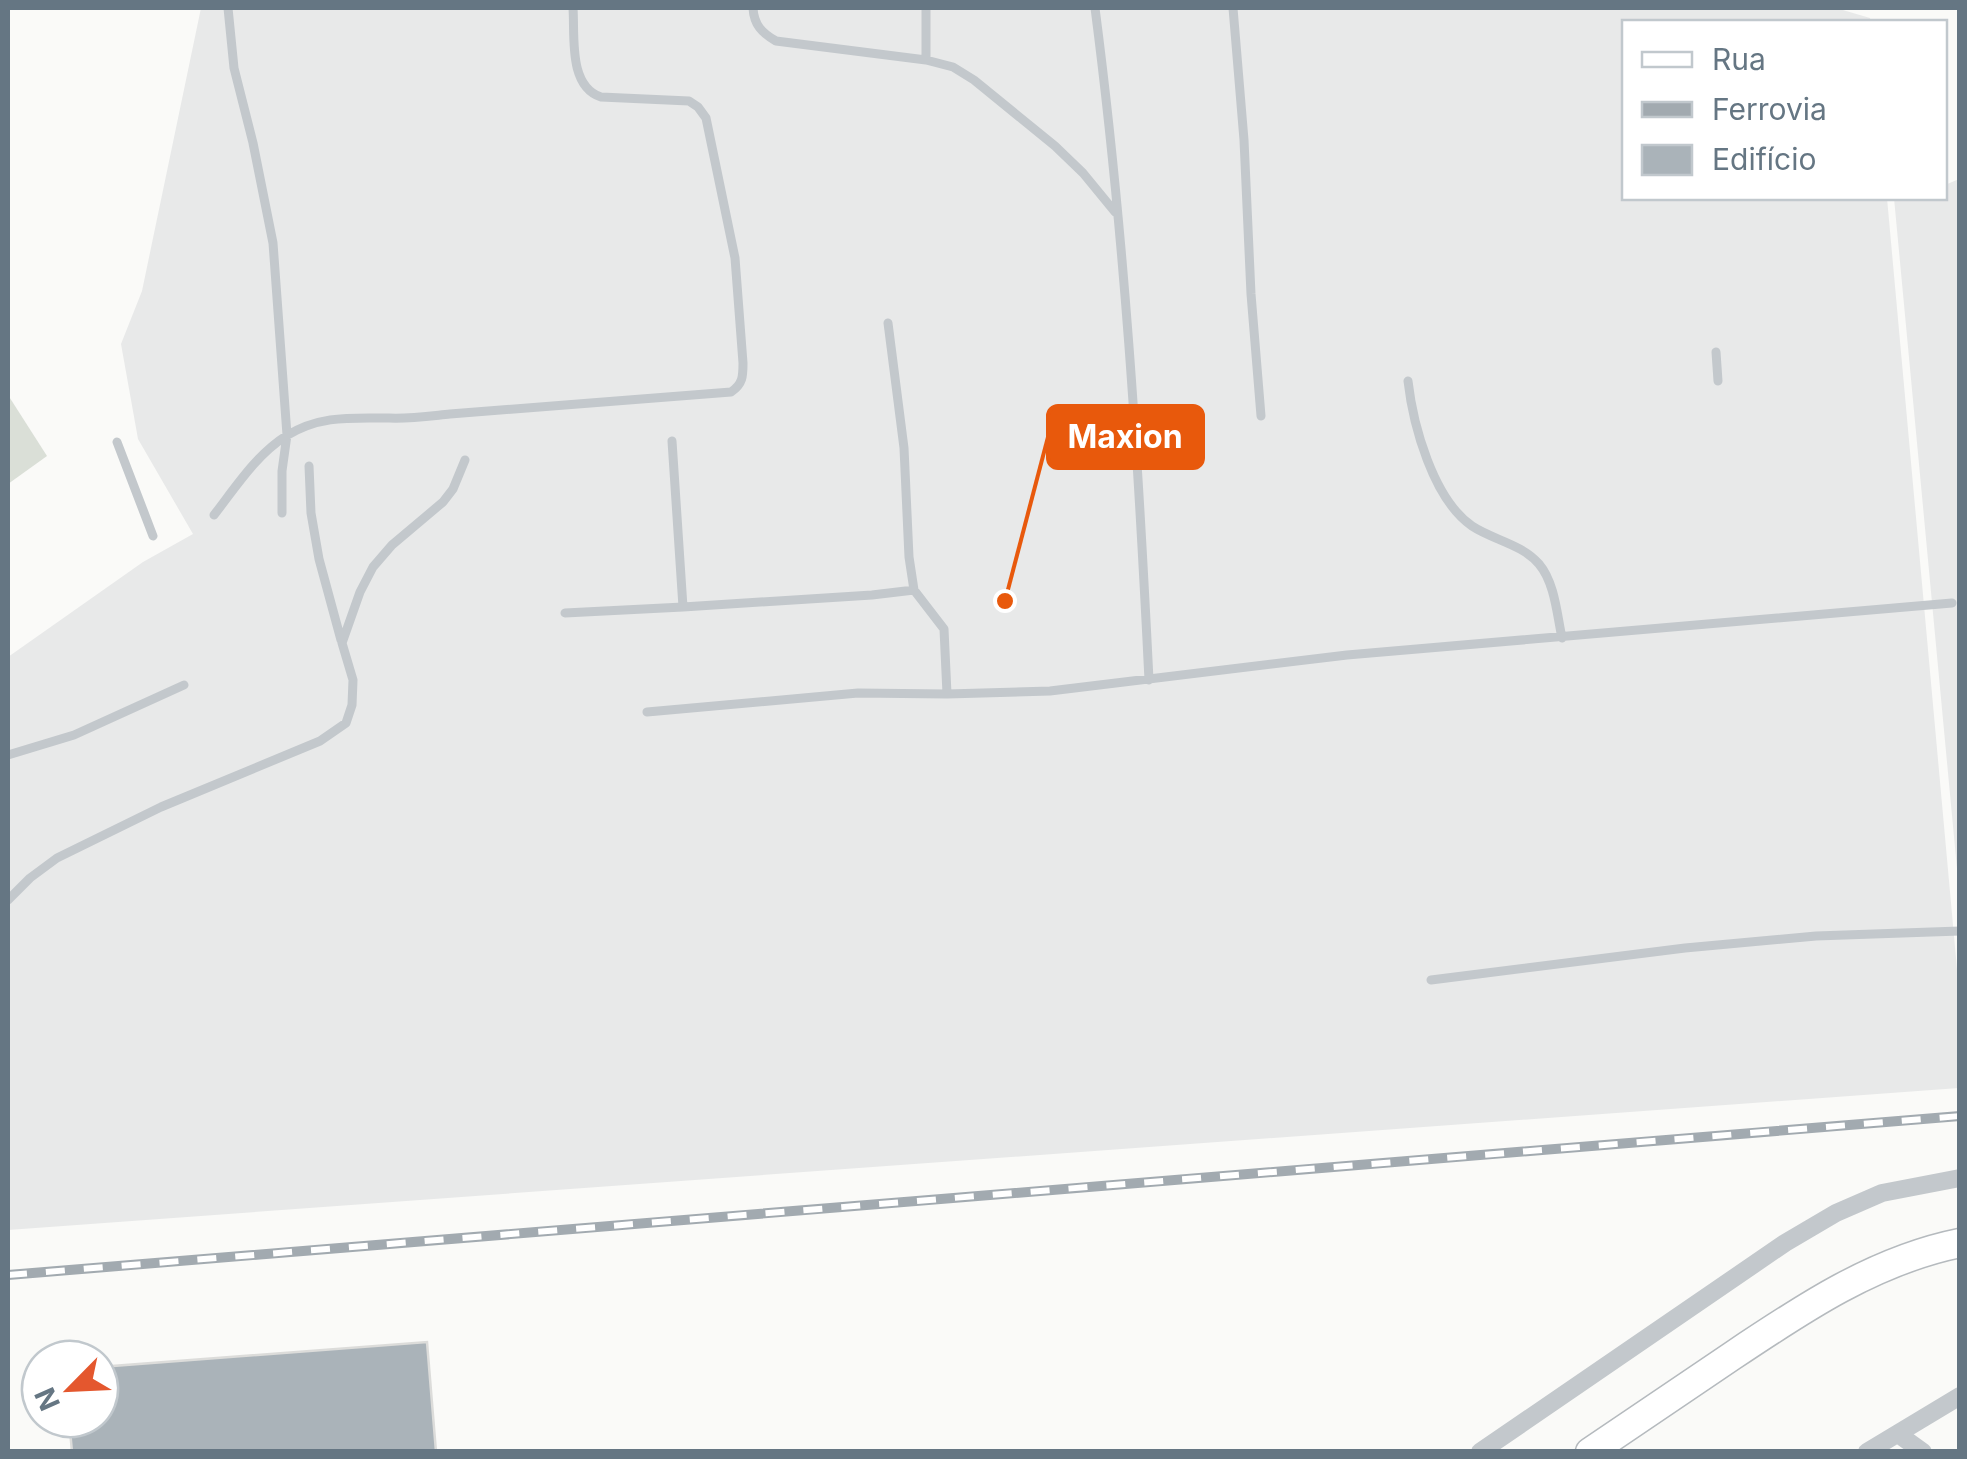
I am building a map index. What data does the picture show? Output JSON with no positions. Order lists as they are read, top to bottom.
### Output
{
  "places": ["Maxion"],
  "legend": ["Rua", "Ferrovia", "Edifício"],
  "north": "bottom left"
}
